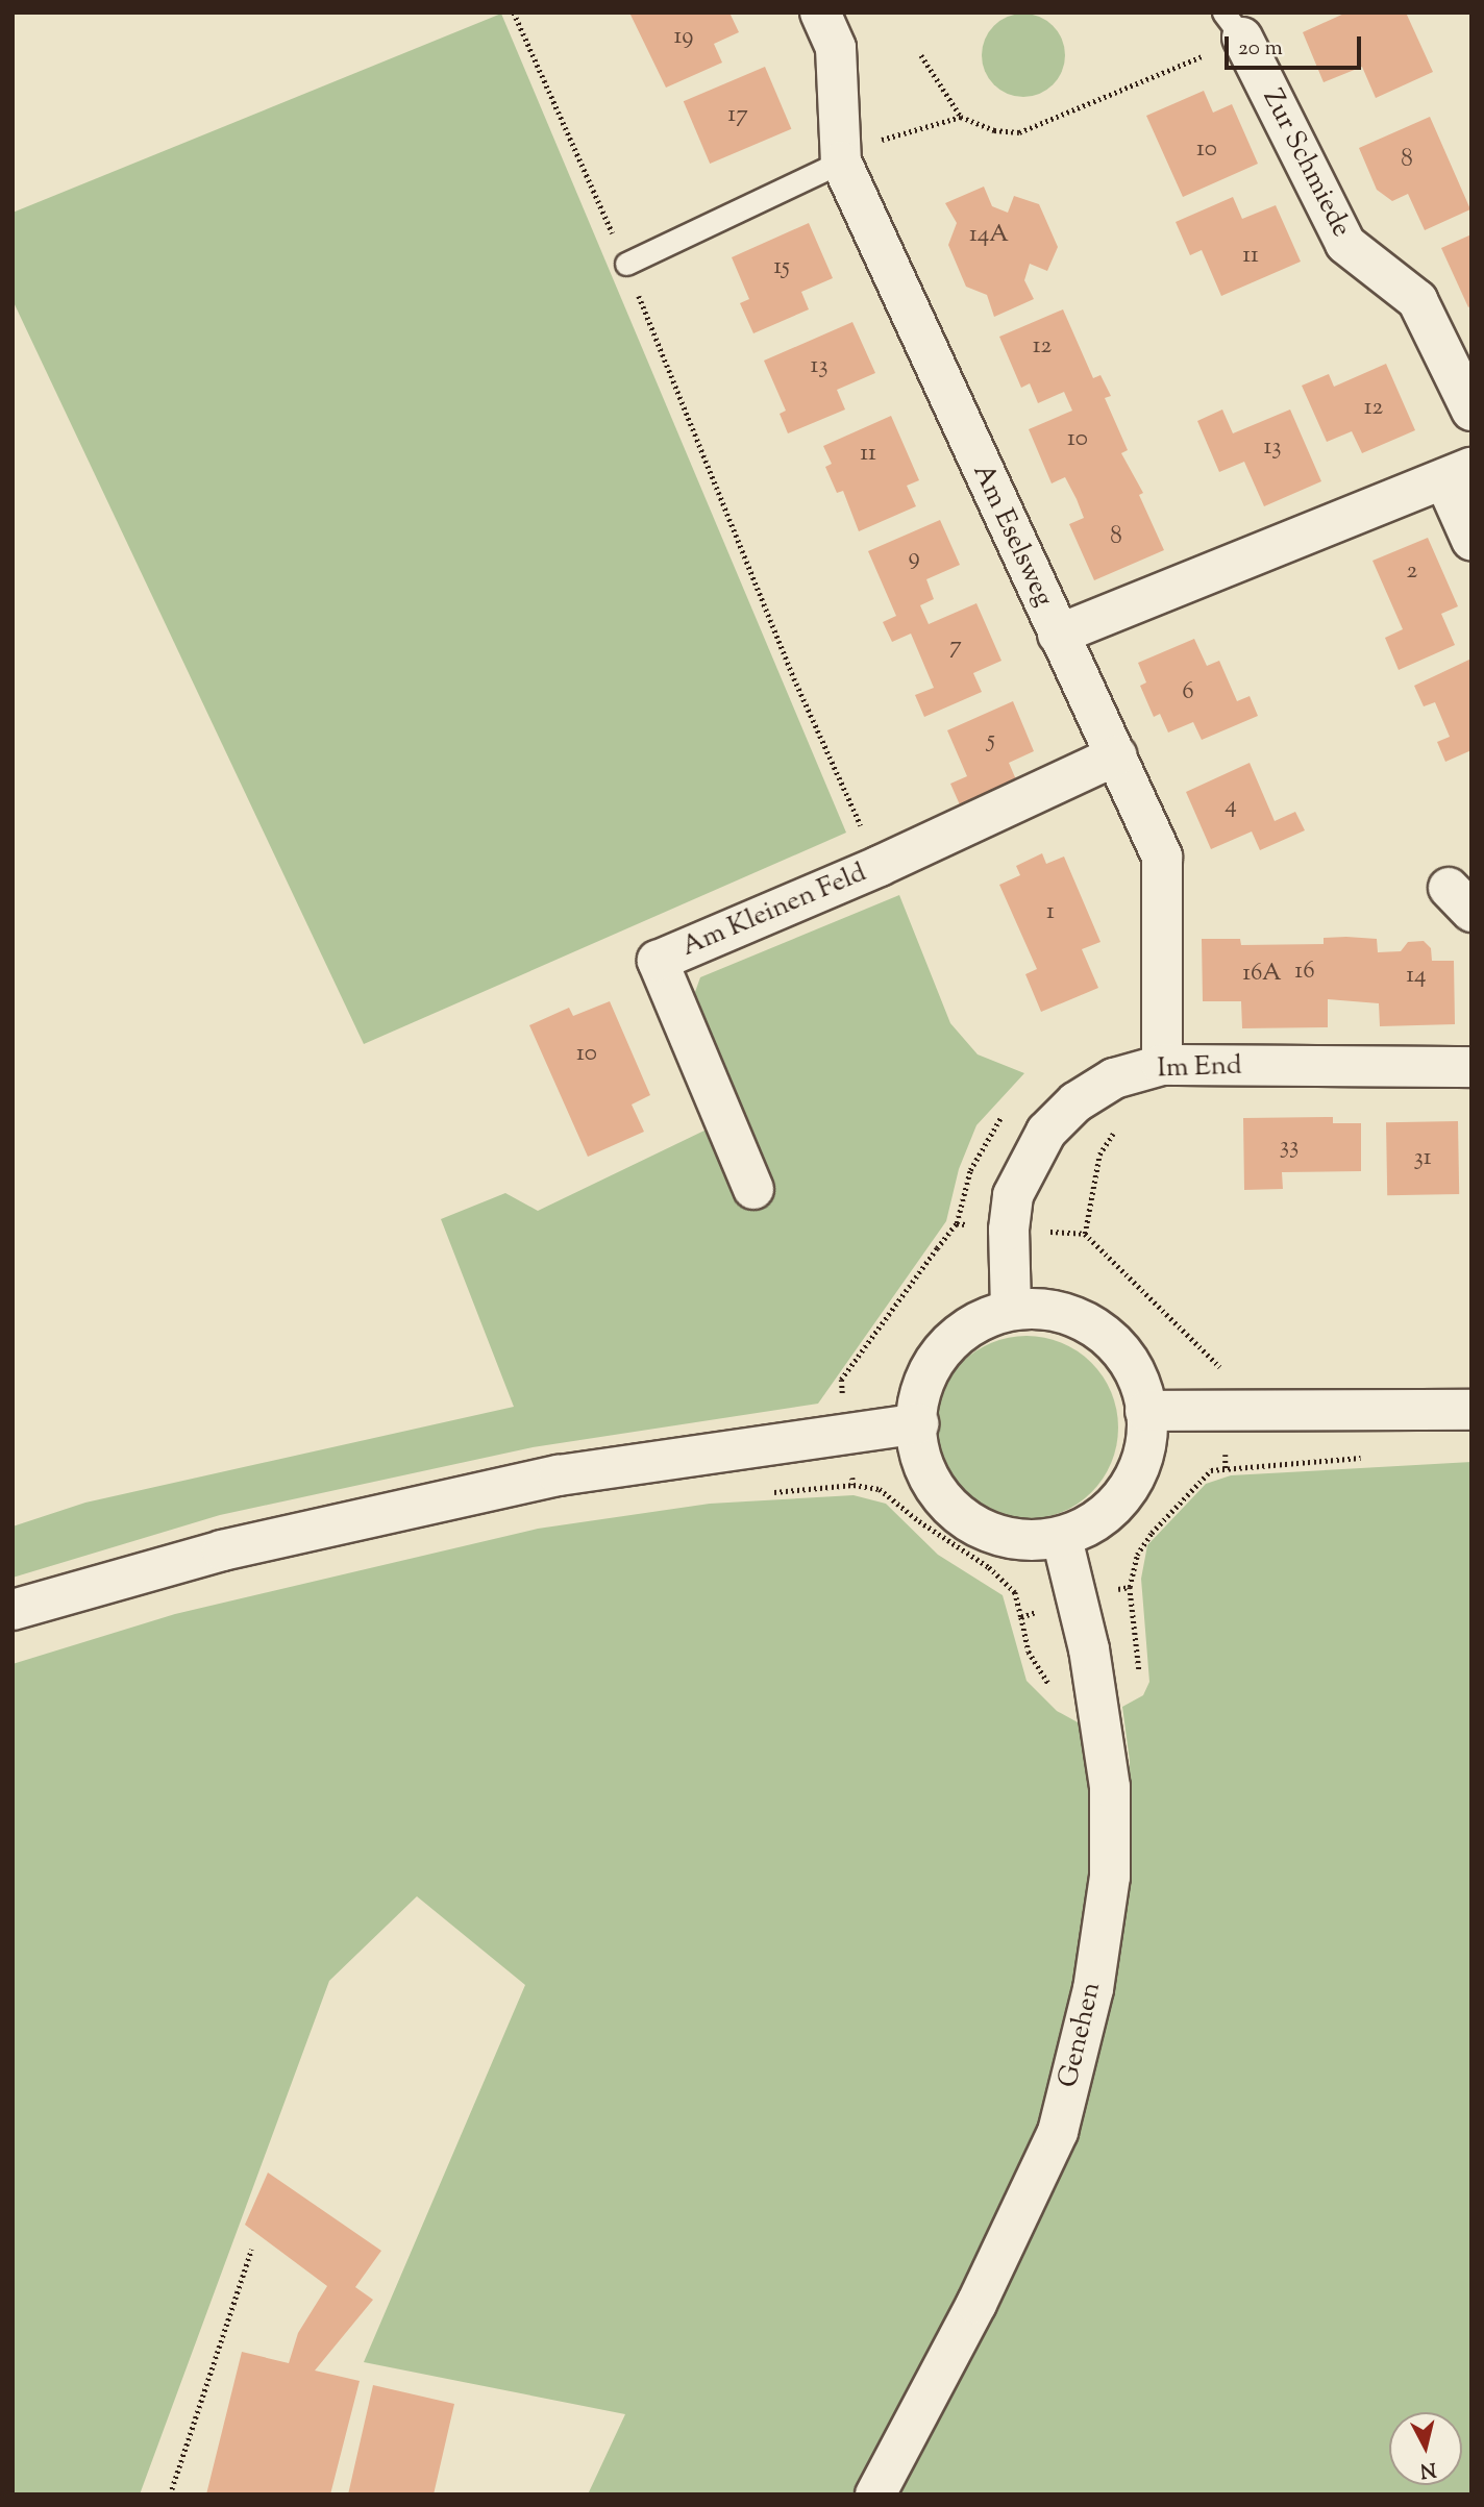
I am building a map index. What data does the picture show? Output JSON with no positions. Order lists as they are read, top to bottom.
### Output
{
  "streets": {
    "street": [
      "Zur Schmiede",
      "Am Eselsweg",
      "Am Kleinen Feld",
      "Im End",
      "Genehen"
    ]
  },
  "crossings": [
    ["Am Eselsweg", "Am Kleinen Feld"],
    ["Am Eselsweg", "Im End"],
    ["Im End", "Genehen"]
  ],
  "house_numbers": [
    "19",
    "17",
    "10",
    "8",
    "14A",
    "11",
    "15",
    "12",
    "13",
    "12",
    "10",
    "13",
    "11",
    "8",
    "9",
    "2",
    "7",
    "6",
    "5",
    "4",
    "1",
    "16",
    "16A",
    "14",
    "10",
    "33",
    "31"
  ],
  "scale_bar": "20 m",
  "north": "bottom"
}
